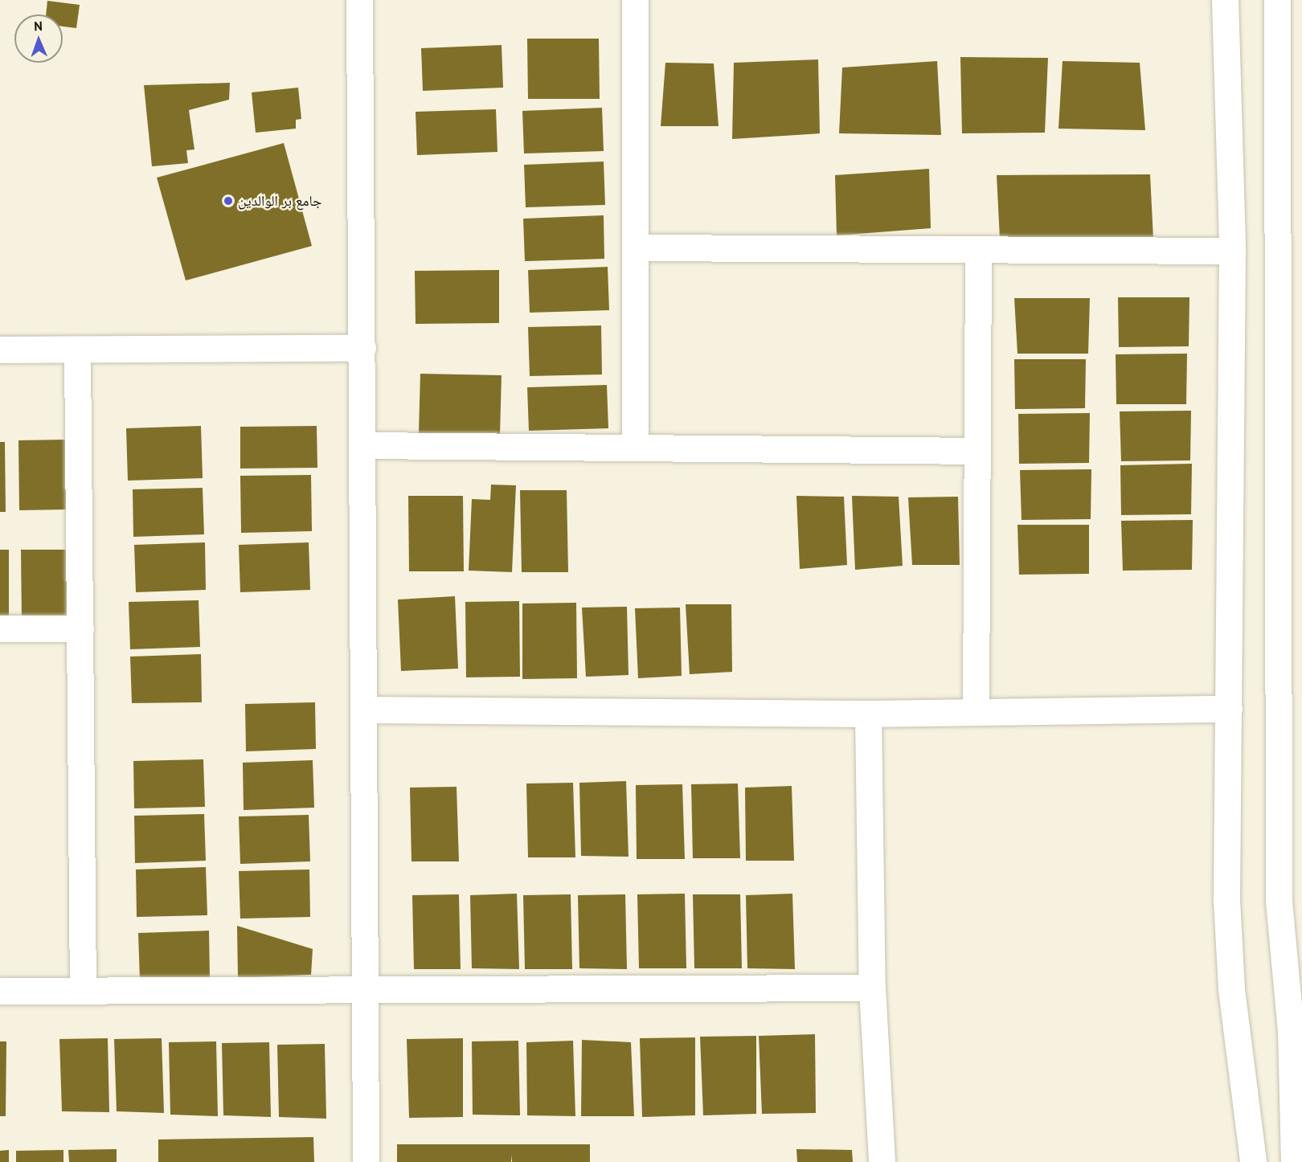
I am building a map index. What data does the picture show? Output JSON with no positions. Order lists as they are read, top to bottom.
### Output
{
  "places": ["جامع بر الوالدين"],
  "north": "top"
}
